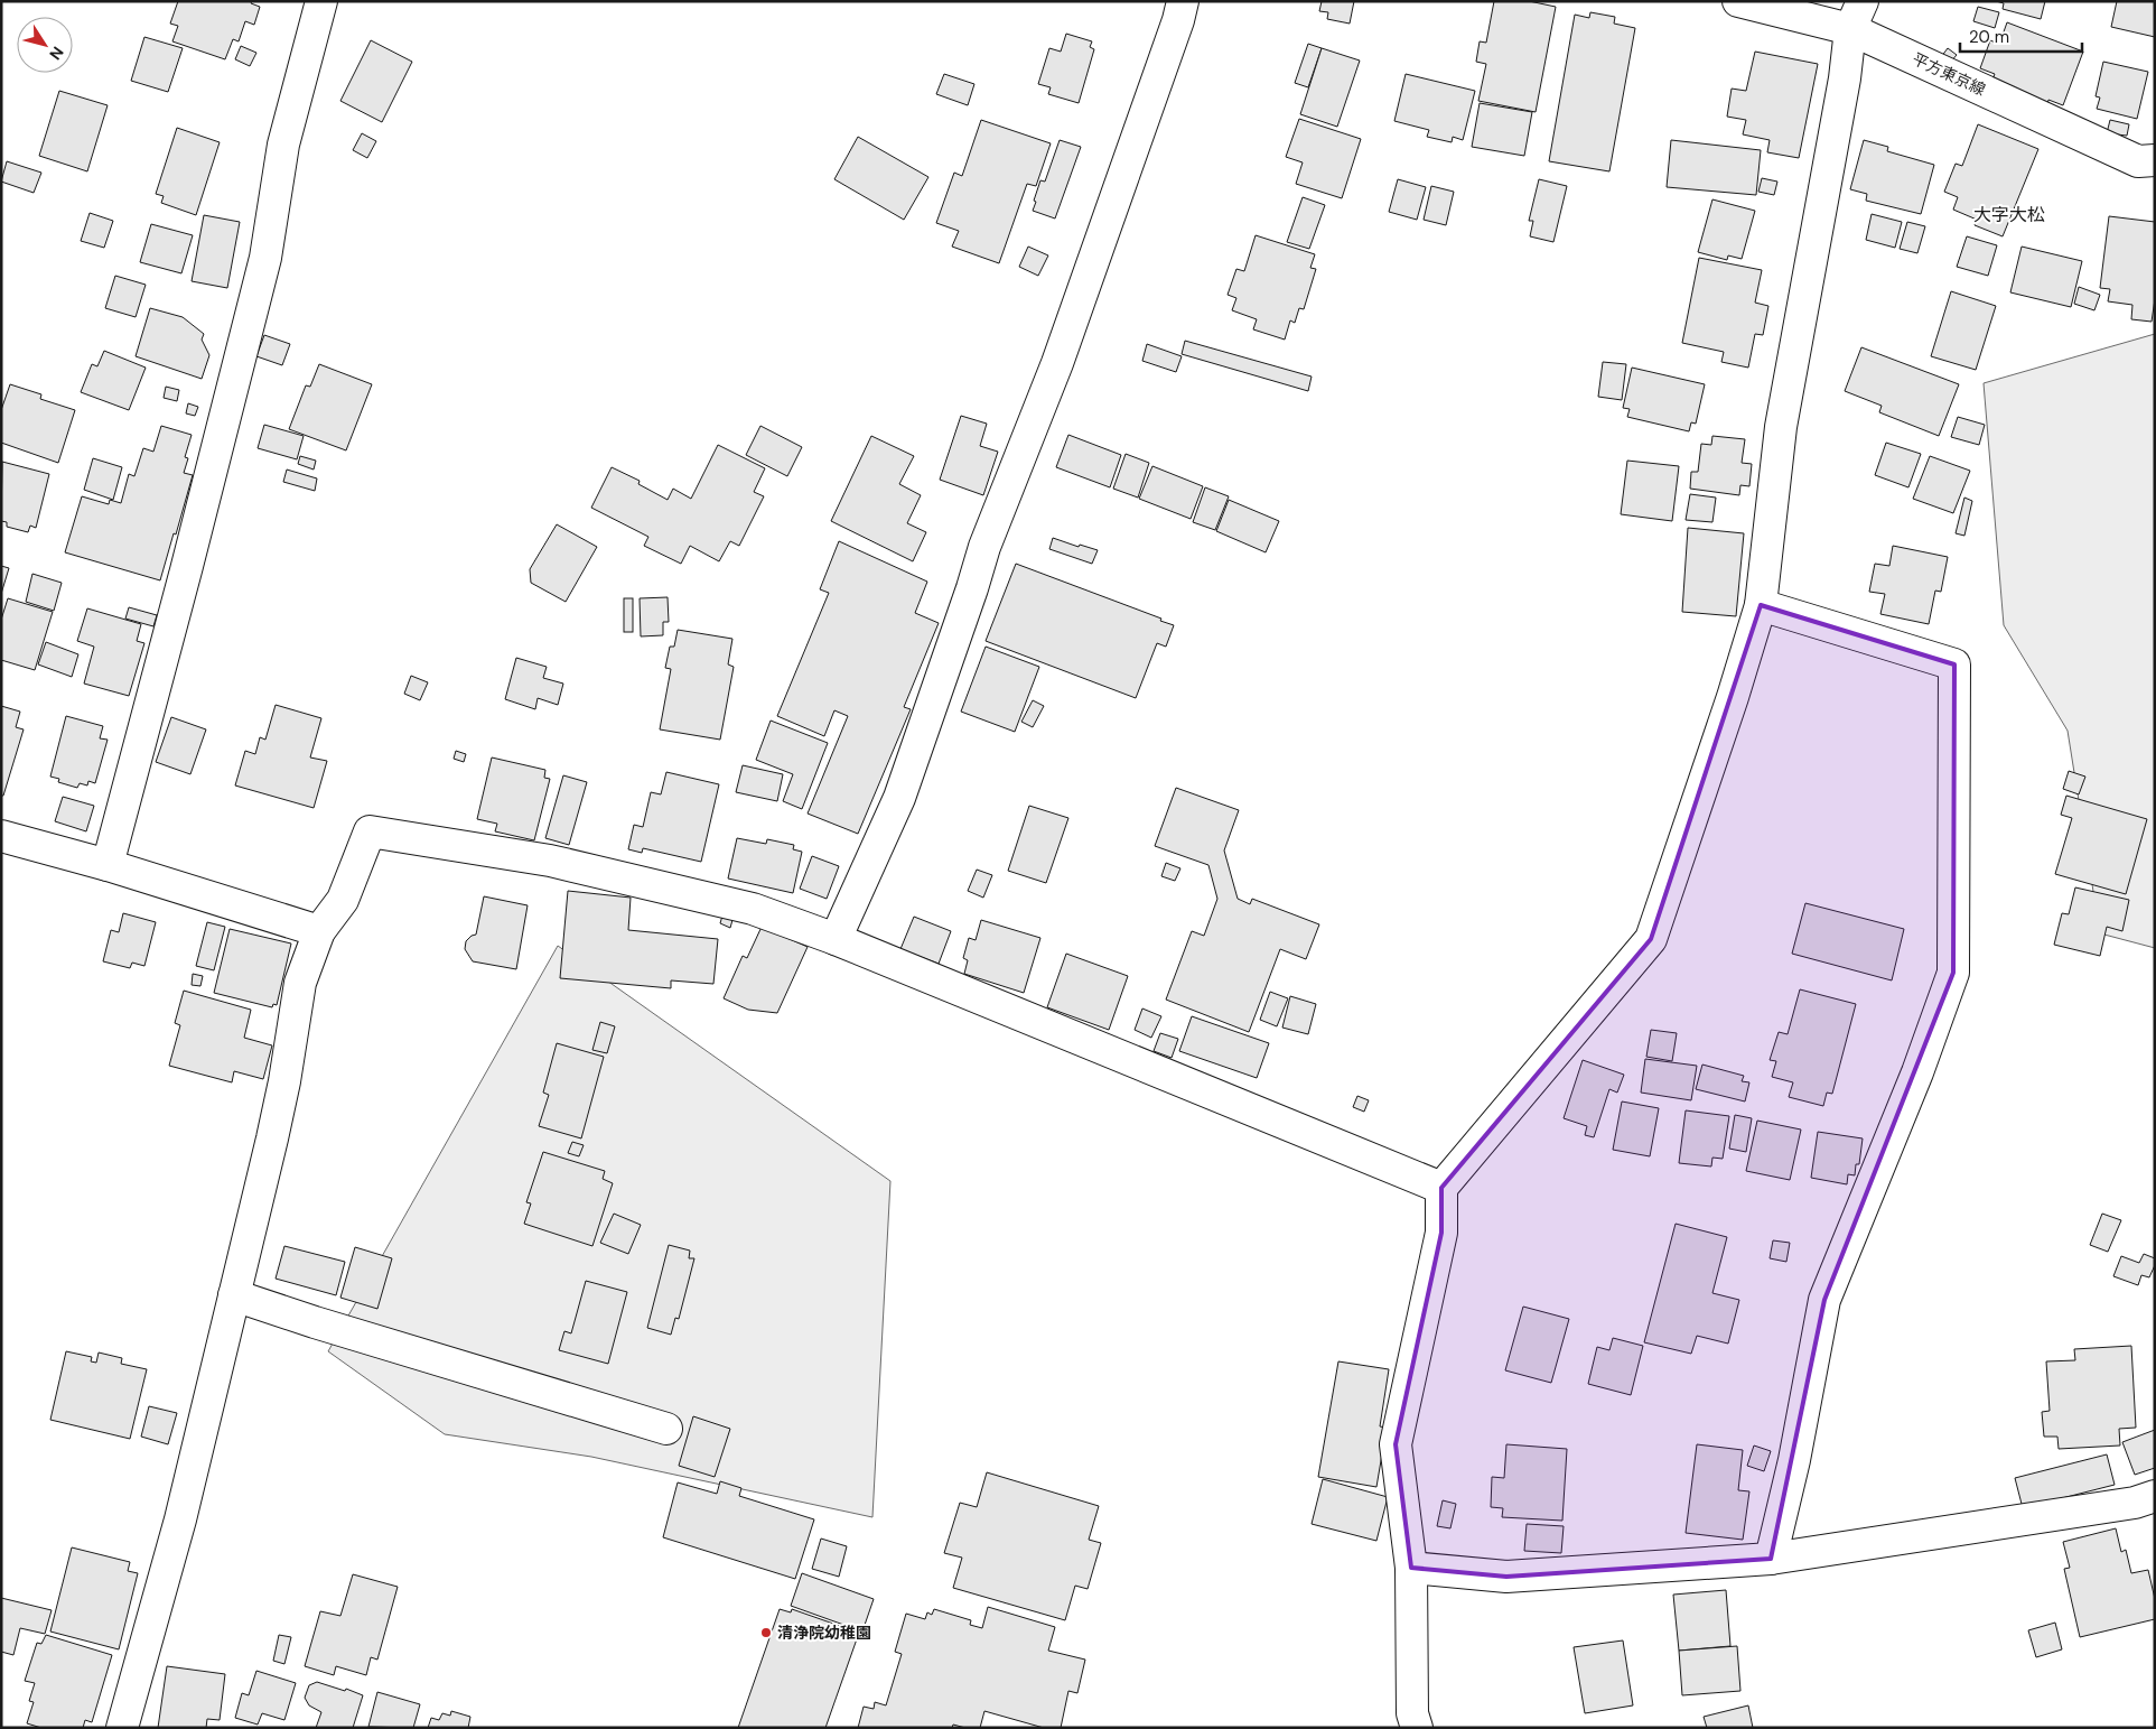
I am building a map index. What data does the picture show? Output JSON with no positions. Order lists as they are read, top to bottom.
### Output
{
  "streets": {
    "street": ["平方東京線"]
  },
  "districts": ["大字大松"],
  "places": ["清浄院幼稚園"],
  "scale_bar": "20 m",
  "north": "bottom right"
}
